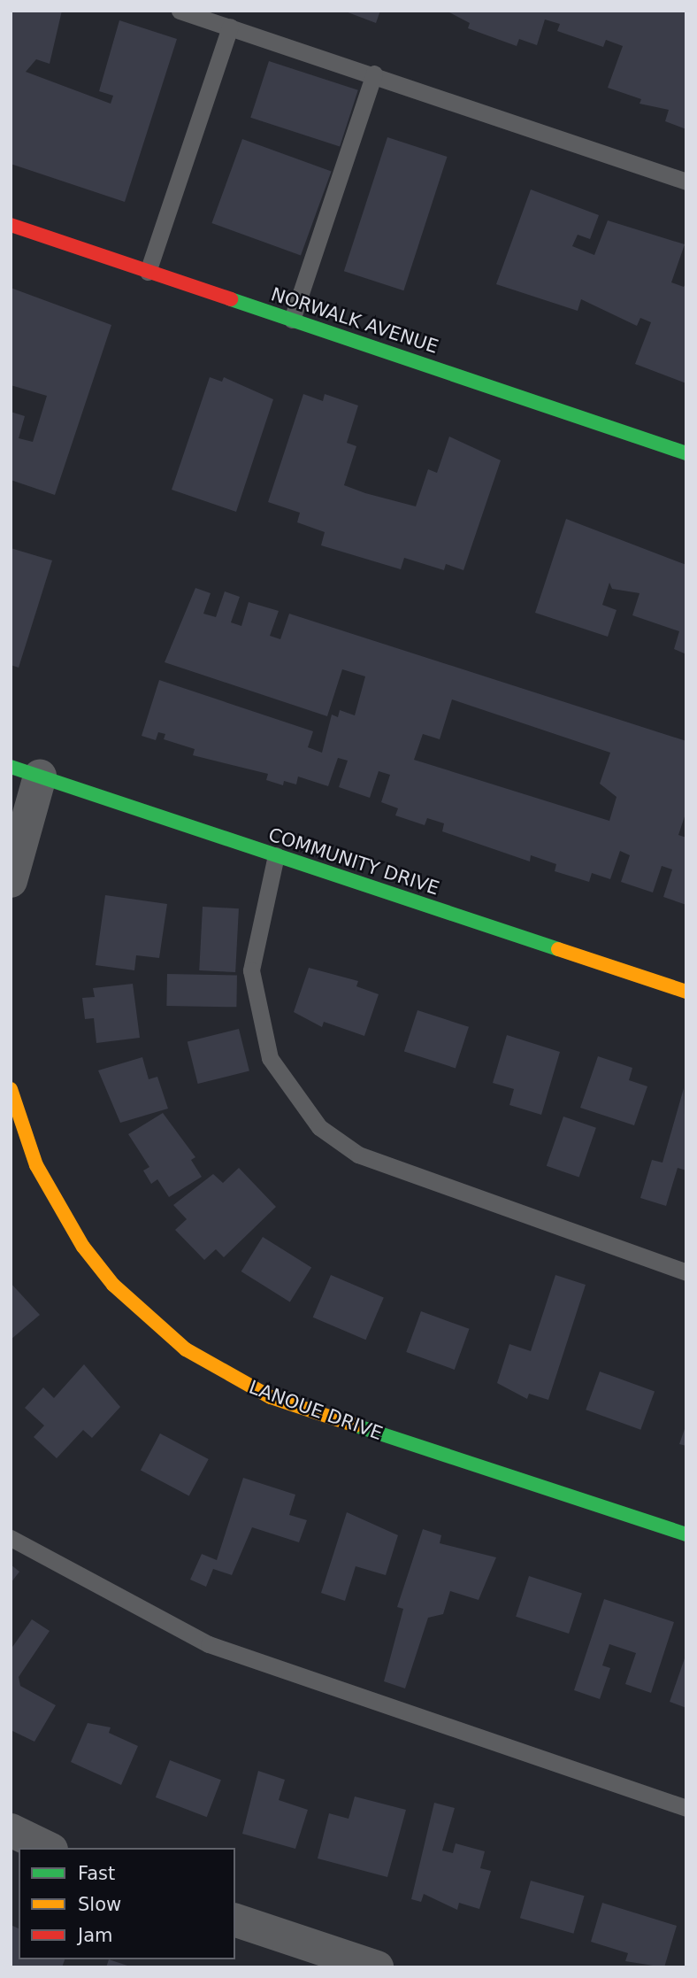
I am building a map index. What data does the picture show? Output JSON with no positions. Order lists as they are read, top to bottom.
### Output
{
  "streets": {
    "street": ["NORWALK AVENUE", "COMMUNITY DRIVE", "LANOUE DRIVE"]
  },
  "legend": ["Fast", "Slow", "Jam"]
}
